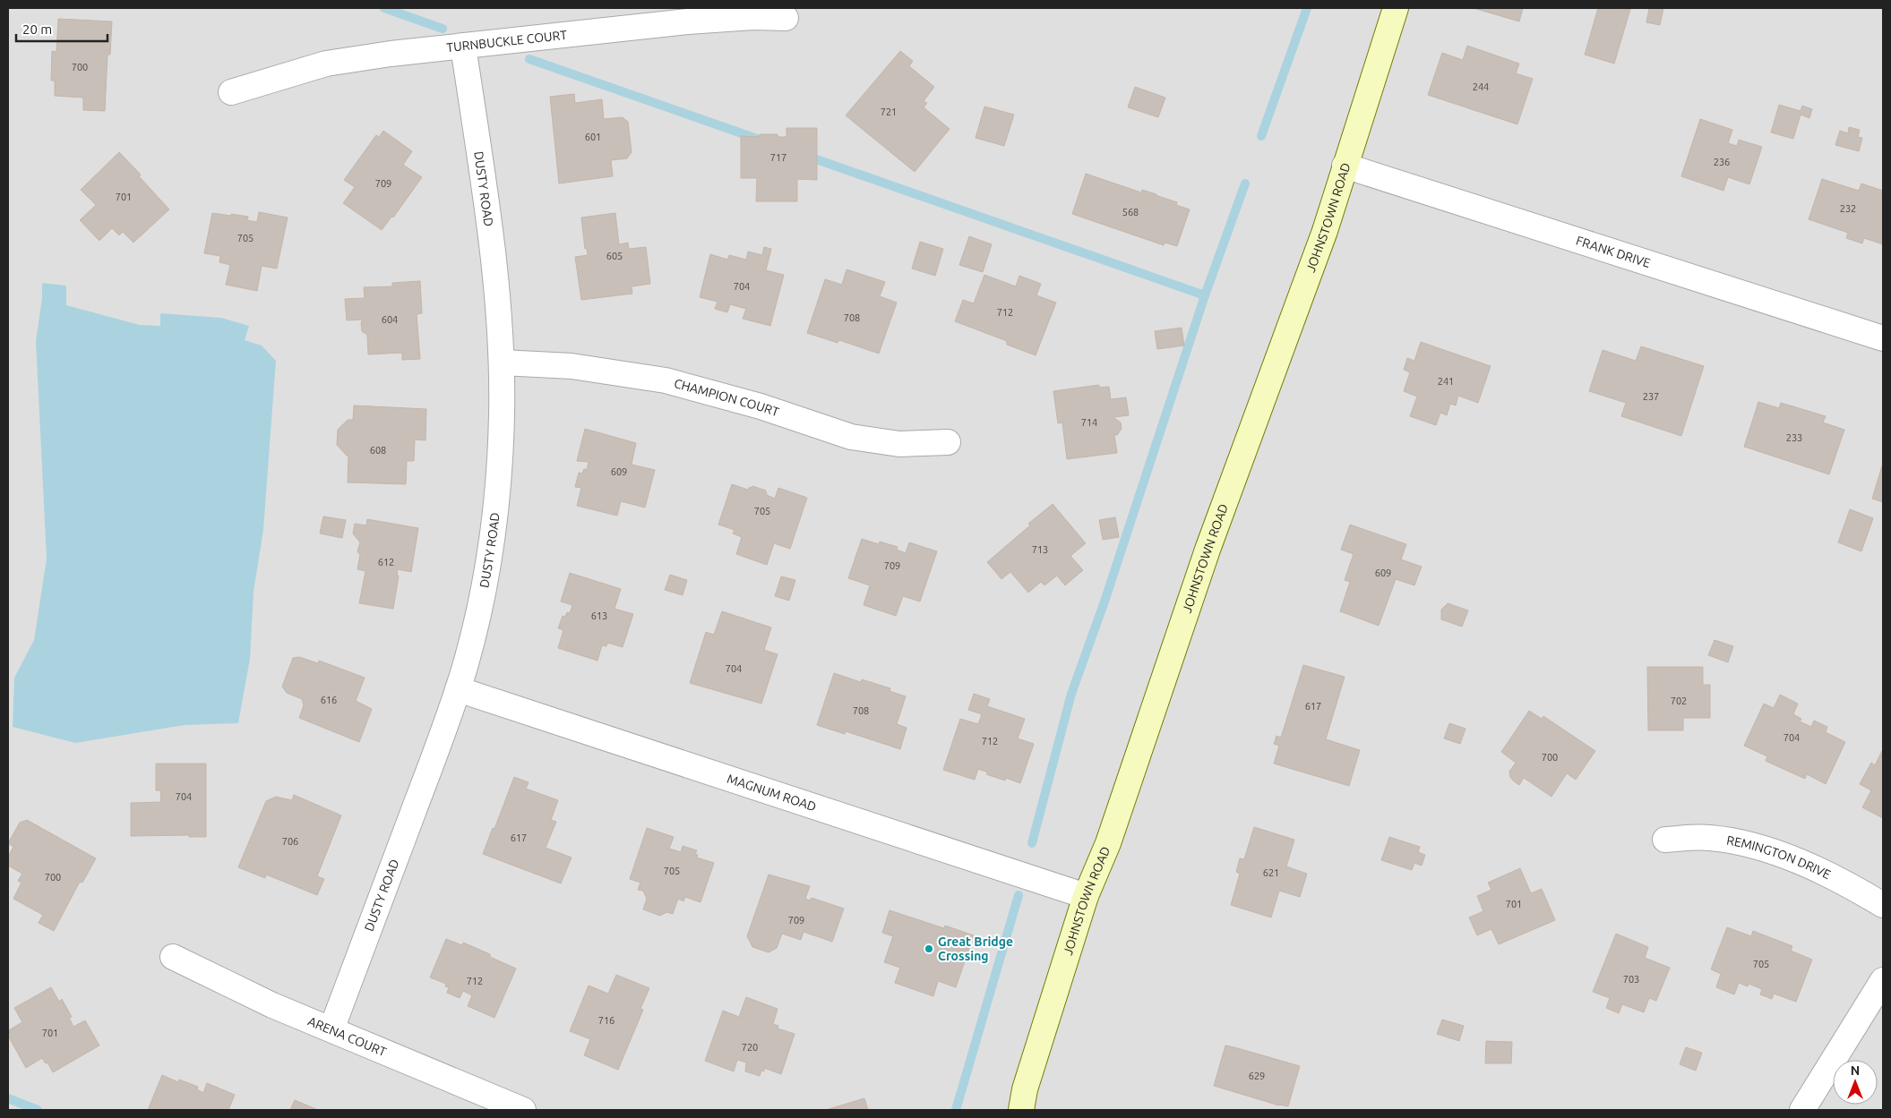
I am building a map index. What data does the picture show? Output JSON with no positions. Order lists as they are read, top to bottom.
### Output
{
  "streets": {
    "main road": ["JOHNSTOWN ROAD"],
    "street": [
      "TURNBUCKLE COURT",
      "DUSTY ROAD",
      "FRANK DRIVE",
      "CHAMPION COURT",
      "MAGNUM ROAD",
      "REMINGTON DRIVE",
      "ARENA COURT"
    ]
  },
  "crossings": [
    ["TURNBUCKLE COURT", "DUSTY ROAD"],
    ["DUSTY ROAD", "CHAMPION COURT"],
    ["DUSTY ROAD", "MAGNUM ROAD"],
    ["DUSTY ROAD", "ARENA COURT"],
    ["JOHNSTOWN ROAD", "FRANK DRIVE"],
    ["JOHNSTOWN ROAD", "MAGNUM ROAD"]
  ],
  "places": ["Great Bridge Crossing"],
  "house_numbers": [
    "700",
    "244",
    "721",
    "601",
    "717",
    "236",
    "709",
    "701",
    "232",
    "568",
    "705",
    "605",
    "704",
    "712",
    "708",
    "604",
    "241",
    "237",
    "714",
    "233",
    "608",
    "609",
    "705",
    "713",
    "612",
    "709",
    "609",
    "613",
    "704",
    "616",
    "702",
    "617",
    "708",
    "704",
    "712",
    "700",
    "704",
    "617",
    "706",
    "705",
    "621",
    "700",
    "701",
    "709",
    "705",
    "703",
    "712",
    "716",
    "701",
    "720",
    "629"
  ],
  "scale_bar": "20 m",
  "north": "top"
}
